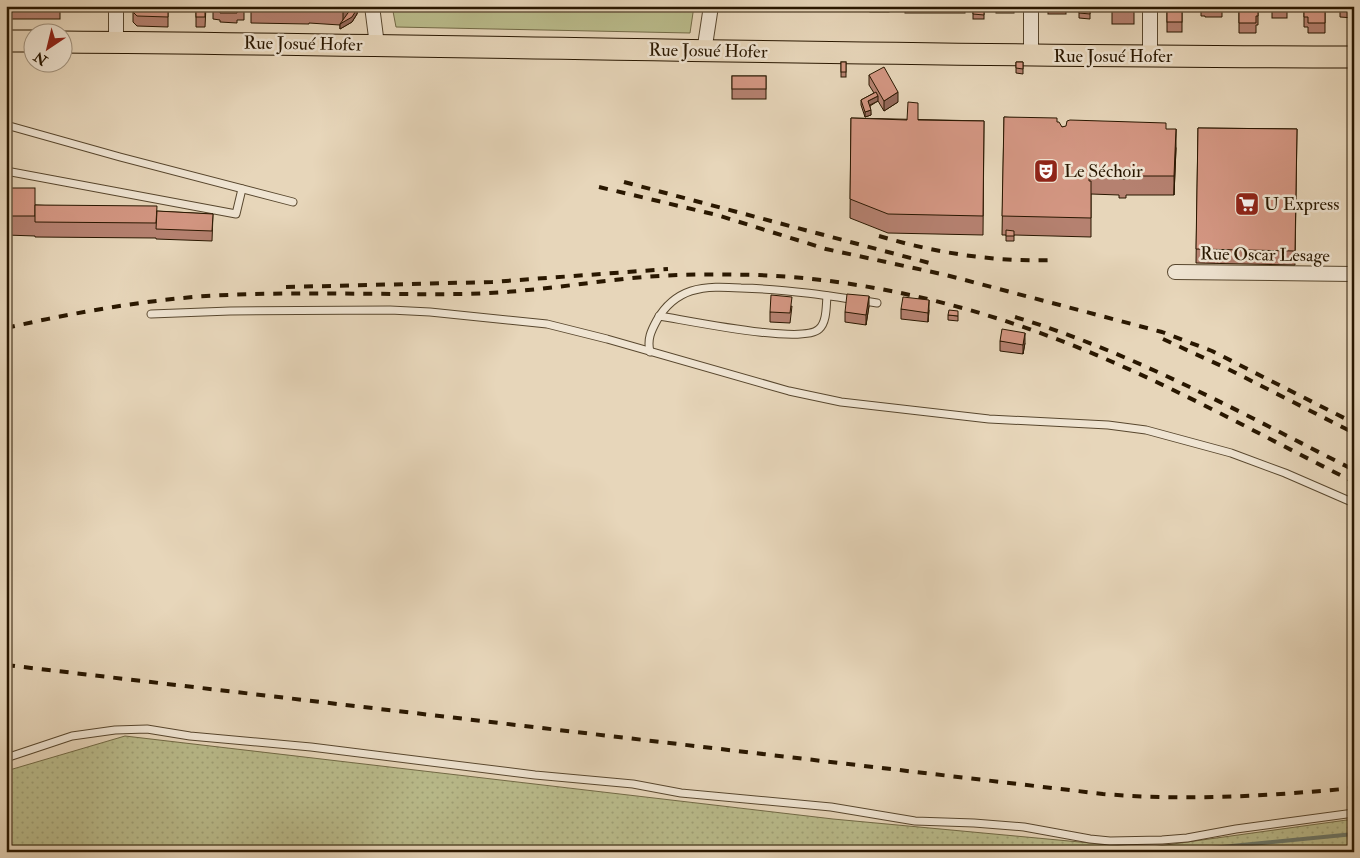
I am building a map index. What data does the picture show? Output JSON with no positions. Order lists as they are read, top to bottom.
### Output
{
  "streets": {
    "main road": ["Rue Josué Hofer"],
    "street": ["Rue Oscar Lesage"]
  },
  "places": {
    "theatre": ["Le Séchoir"],
    "supermarket": ["U Express"]
  },
  "north": "bottom left"
}
